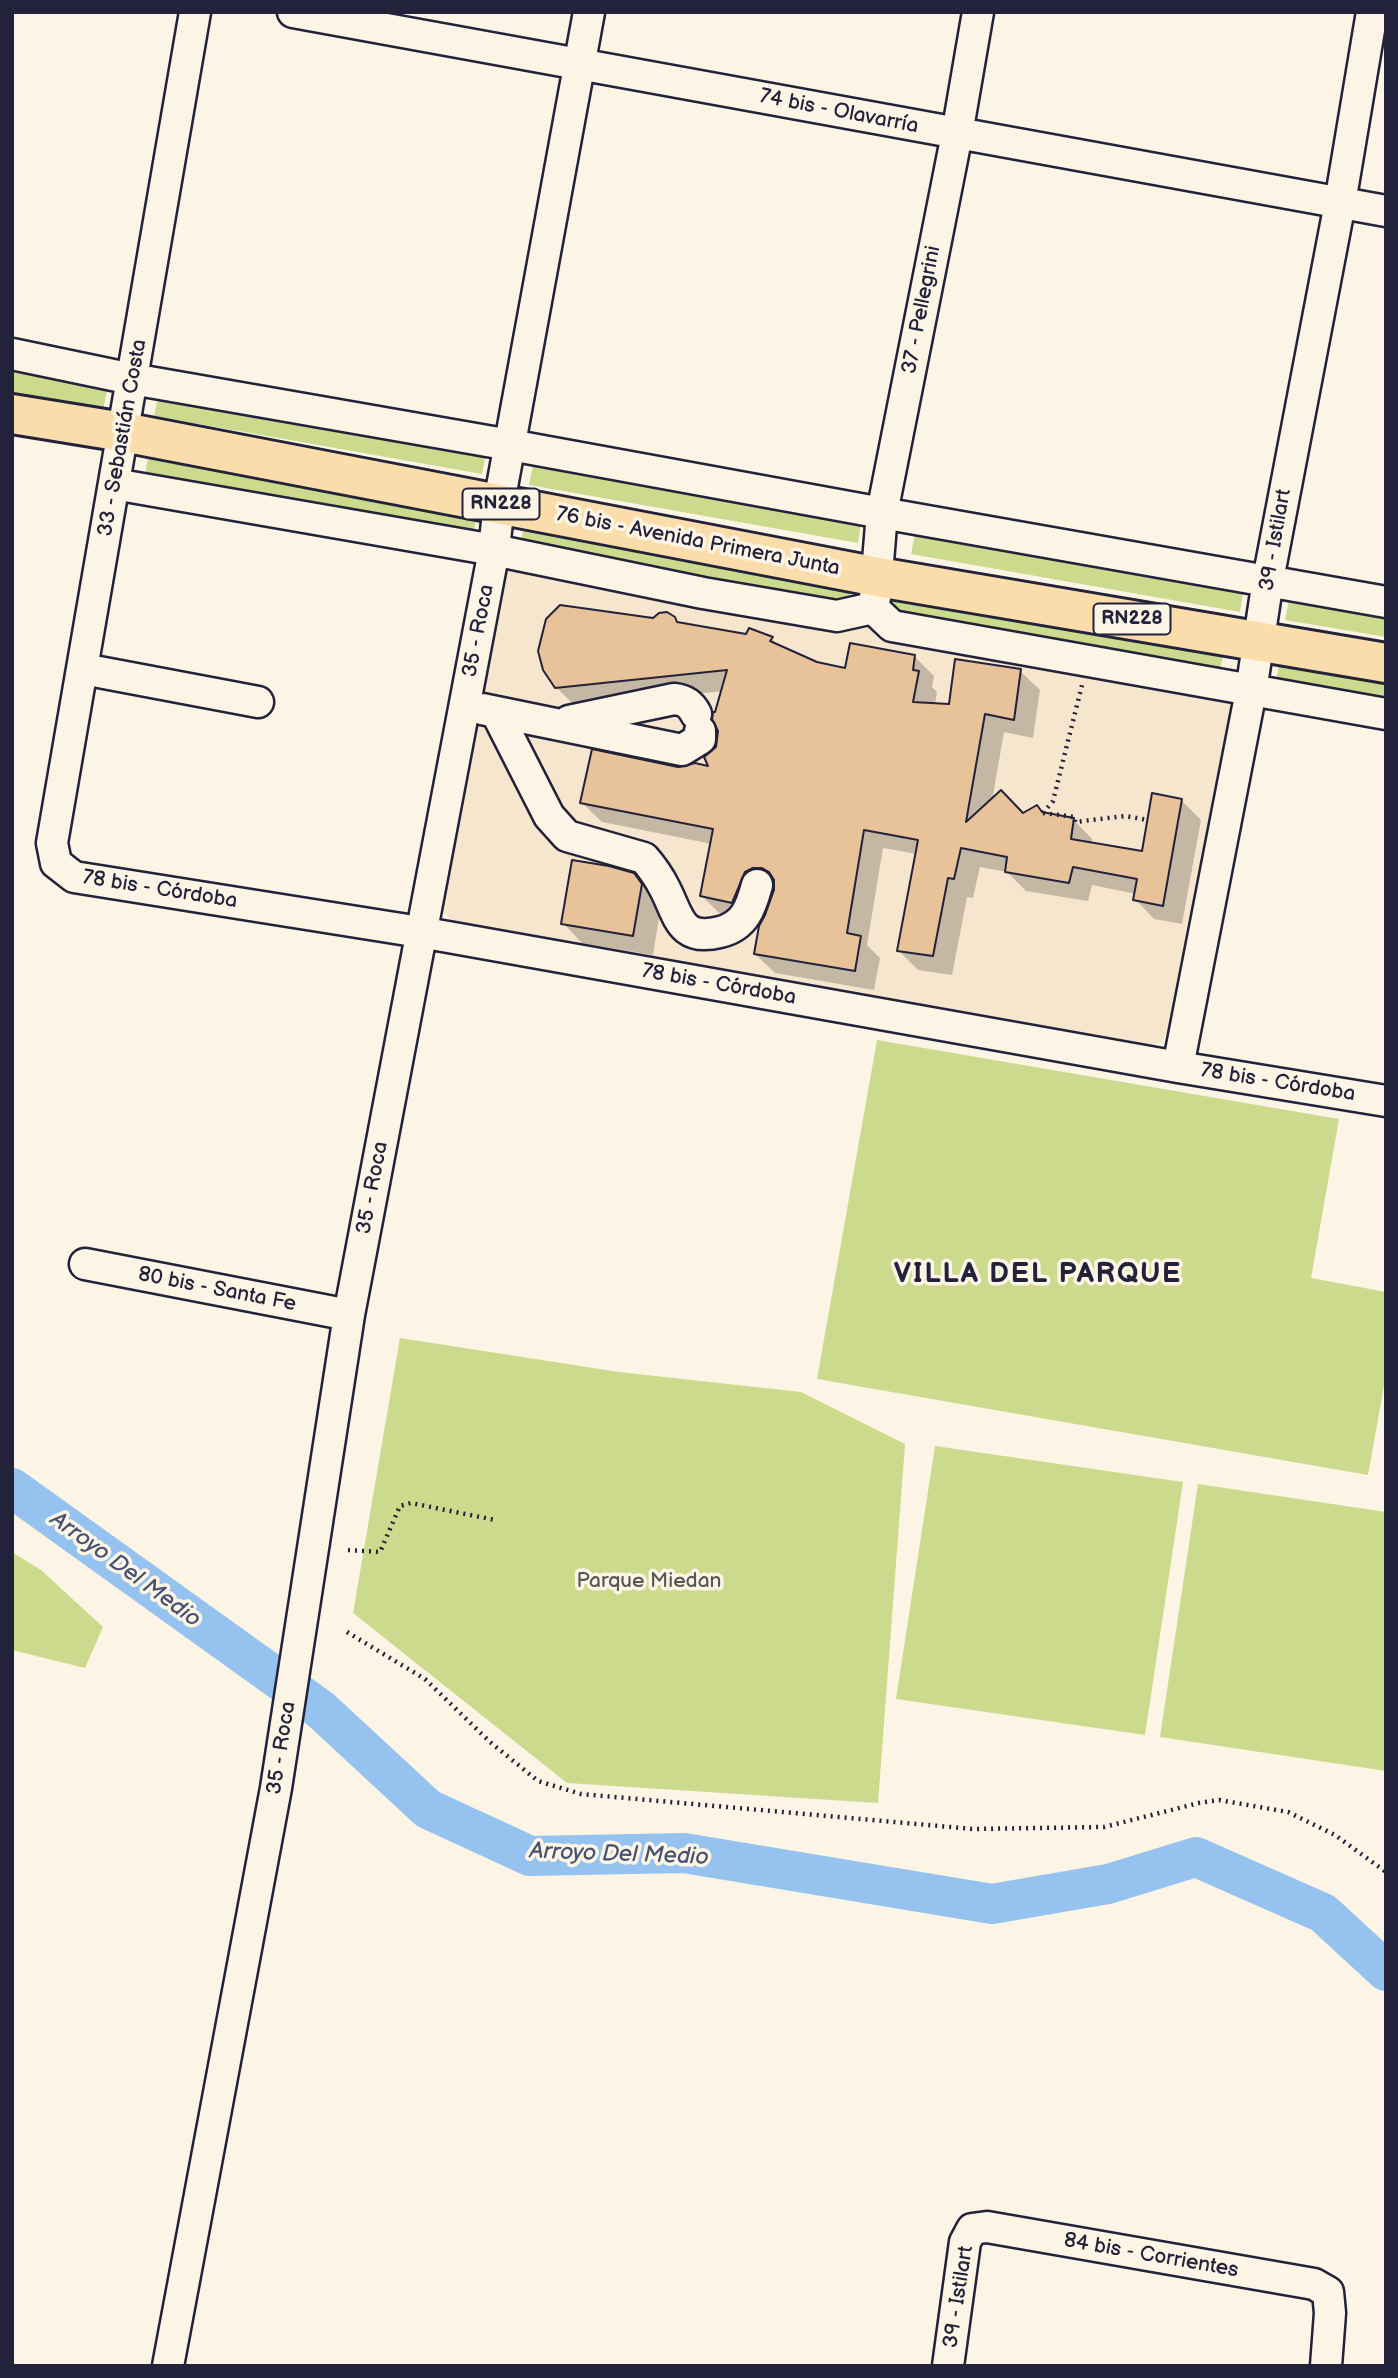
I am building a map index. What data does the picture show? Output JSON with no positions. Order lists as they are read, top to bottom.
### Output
{
  "streets": {
    "highway": ["RN228", "76 bis - Avenida Primera Junta"],
    "street": [
      "74 bis - Olavarría",
      "37 - Pellegrini",
      "33 - Sebastián Costa",
      "39 - Istilart",
      "35 - Roca",
      "78 bis - Córdoba",
      "80 bis - Santa Fe",
      "84 bis - Corrientes"
    ]
  },
  "crossings": [
    ["74 bis - Olavarría", "37 - Pellegrini"],
    ["74 bis - Olavarría", "39 - Istilart"],
    ["74 bis - Olavarría", "35 - Roca"],
    ["37 - Pellegrini", "76 bis - Avenida Primera Junta"],
    ["33 - Sebastián Costa", "76 bis - Avenida Primera Junta"],
    ["33 - Sebastián Costa", "78 bis - Córdoba"],
    ["39 - Istilart", "76 bis - Avenida Primera Junta"],
    ["39 - Istilart", "78 bis - Córdoba"],
    ["39 - Istilart", "84 bis - Corrientes"],
    ["76 bis - Avenida Primera Junta", "35 - Roca"],
    ["35 - Roca", "78 bis - Córdoba"],
    ["35 - Roca", "80 bis - Santa Fe"]
  ],
  "districts": ["VILLA DEL PARQUE"],
  "water": ["Arroyo Del Medio"],
  "parks": ["Parque Miedan"]
}
